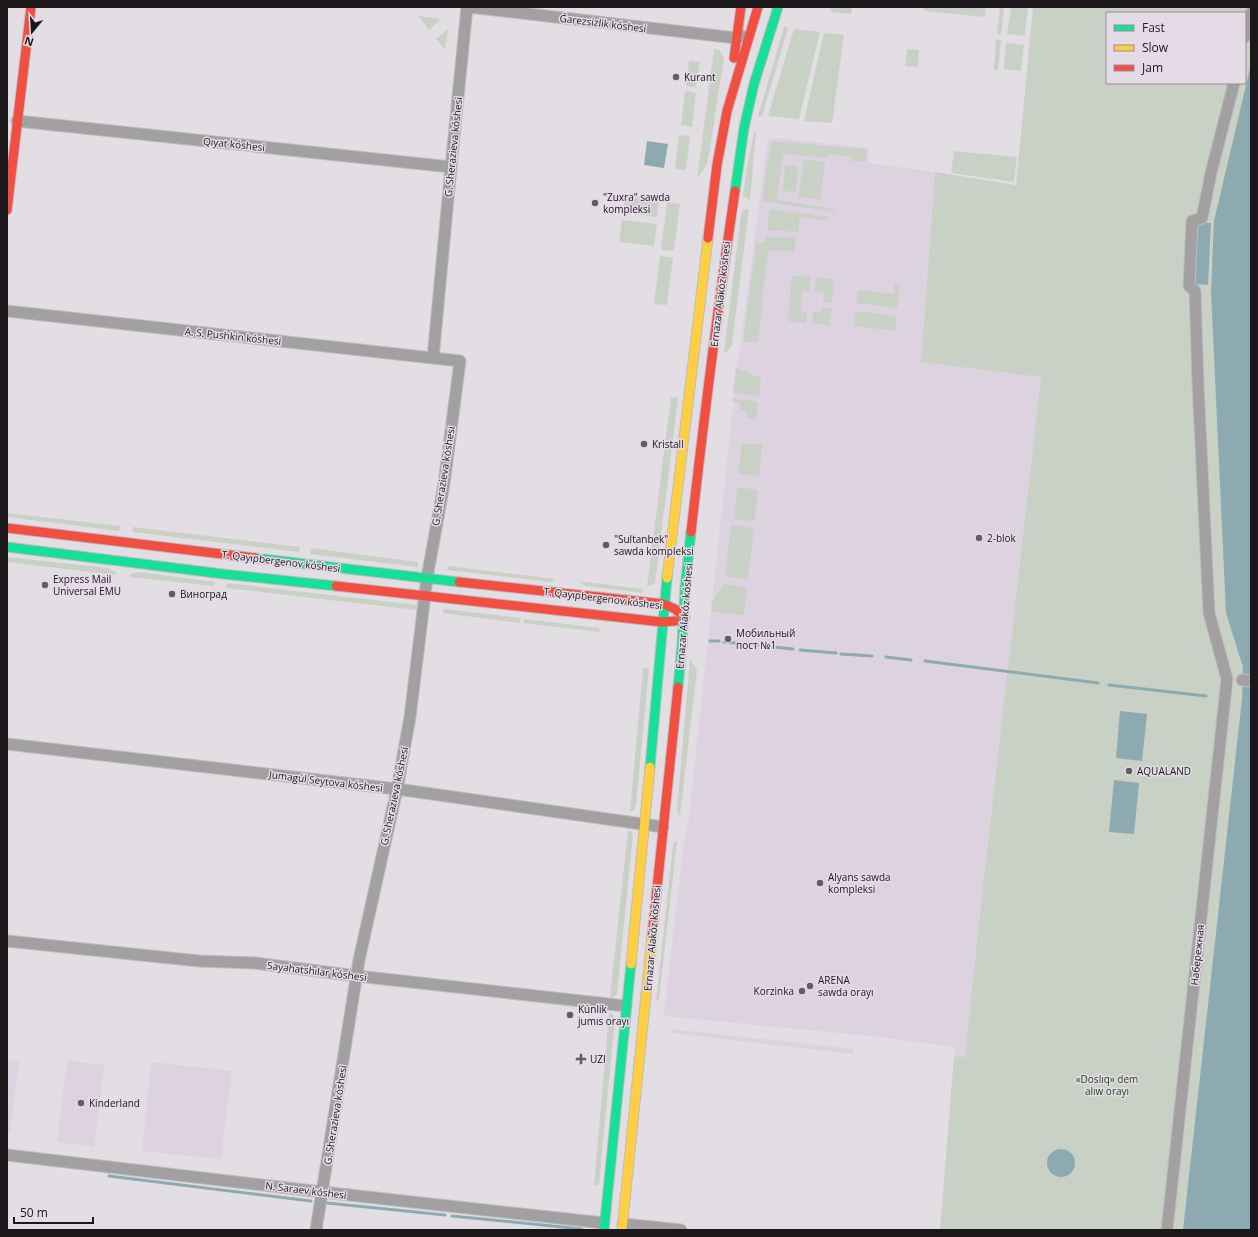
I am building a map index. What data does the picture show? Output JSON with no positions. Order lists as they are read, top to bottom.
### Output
{
  "streets": {
    "main road": ["Ernazar Alakóz kóshesi", "T. Qayıpbergenov kóshesi"],
    "street": [
      "Ǵarezsizlik kóshesi",
      "Qıyat kóshesi",
      "G. Sherazieva kóshesi",
      "A. S. Pushkin kóshesi",
      "Jumagúl Seytova kóshesi",
      "Набережная",
      "Sayahatshılar kóshesi",
      "N. Saraev kóshesi"
    ]
  },
  "crossings": [
    ["Ǵarezsizlik kóshesi", "G. Sherazieva kóshesi"],
    ["Qıyat kóshesi", "G. Sherazieva kóshesi"],
    ["G. Sherazieva kóshesi", "A. S. Pushkin kóshesi"],
    ["G. Sherazieva kóshesi", "T. Qayıpbergenov kóshesi"],
    ["G. Sherazieva kóshesi", "Jumagúl Seytova kóshesi"],
    ["G. Sherazieva kóshesi", "Sayahatshılar kóshesi"],
    ["G. Sherazieva kóshesi", "N. Saraev kóshesi"],
    ["Ernazar Alakóz kóshesi", "T. Qayıpbergenov kóshesi"],
    ["Ernazar Alakóz kóshesi", "Jumagúl Seytova kóshesi"],
    ["Ernazar Alakóz kóshesi", "Sayahatshılar kóshesi"],
    ["Ernazar Alakóz kóshesi", "N. Saraev kóshesi"]
  ],
  "parks": ["«Doslıq» dem alıw orayı"],
  "places": {
    "other": [
      "Kurant",
      "\"Zuxra\" sawda kompleksi",
      "Kristall",
      "2-blok",
      "\"Sultanbek\" sawda kompleksi",
      "Express Mail Universal EMU",
      "Виноград",
      "Мобильный пост №1",
      "AQUALAND",
      "Alyans sawda kompleksi",
      "ARENA sawda orayı",
      "Korzinka",
      "Kúnlik jumıs orayı",
      "Kinderland"
    ],
    "health": ["UZI"]
  },
  "legend": ["Fast", "Slow", "Jam"],
  "scale_bar": "50 m",
  "north": "bottom"
}
